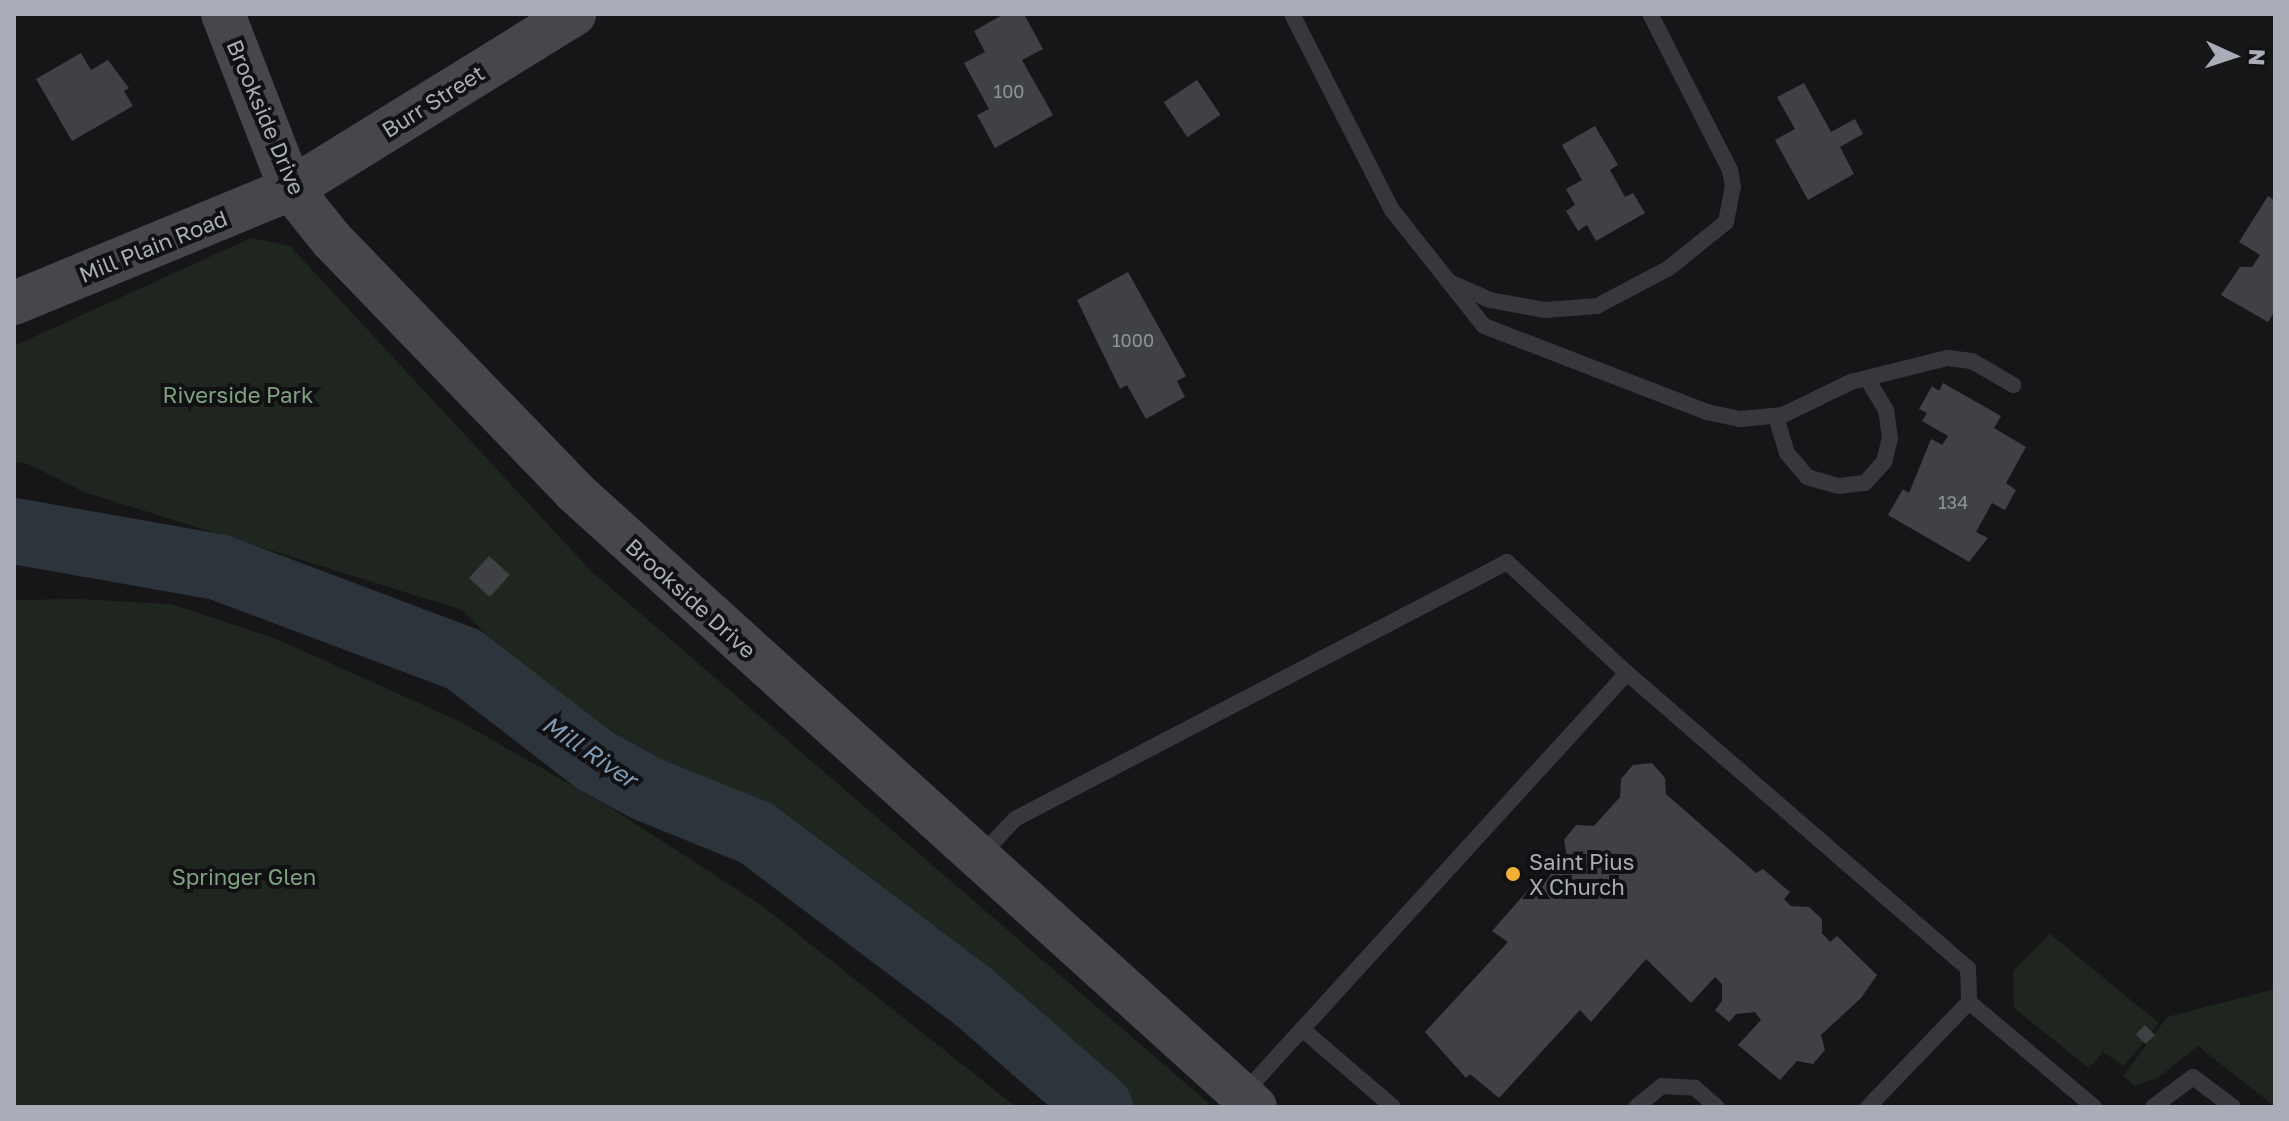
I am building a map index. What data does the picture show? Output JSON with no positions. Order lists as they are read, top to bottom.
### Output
{
  "streets": {
    "main road": ["Burr Street", "Brookside Drive", "Mill Plain Road"]
  },
  "crossings": [
    ["Burr Street", "Brookside Drive"],
    ["Burr Street", "Mill Plain Road"],
    ["Brookside Drive", "Mill Plain Road"]
  ],
  "water": ["Mill River"],
  "parks": ["Riverside Park", "Springer Glen"],
  "places": ["Saint Pius X Church"],
  "house_numbers": ["100", "1000", "134"],
  "north": "right"
}
